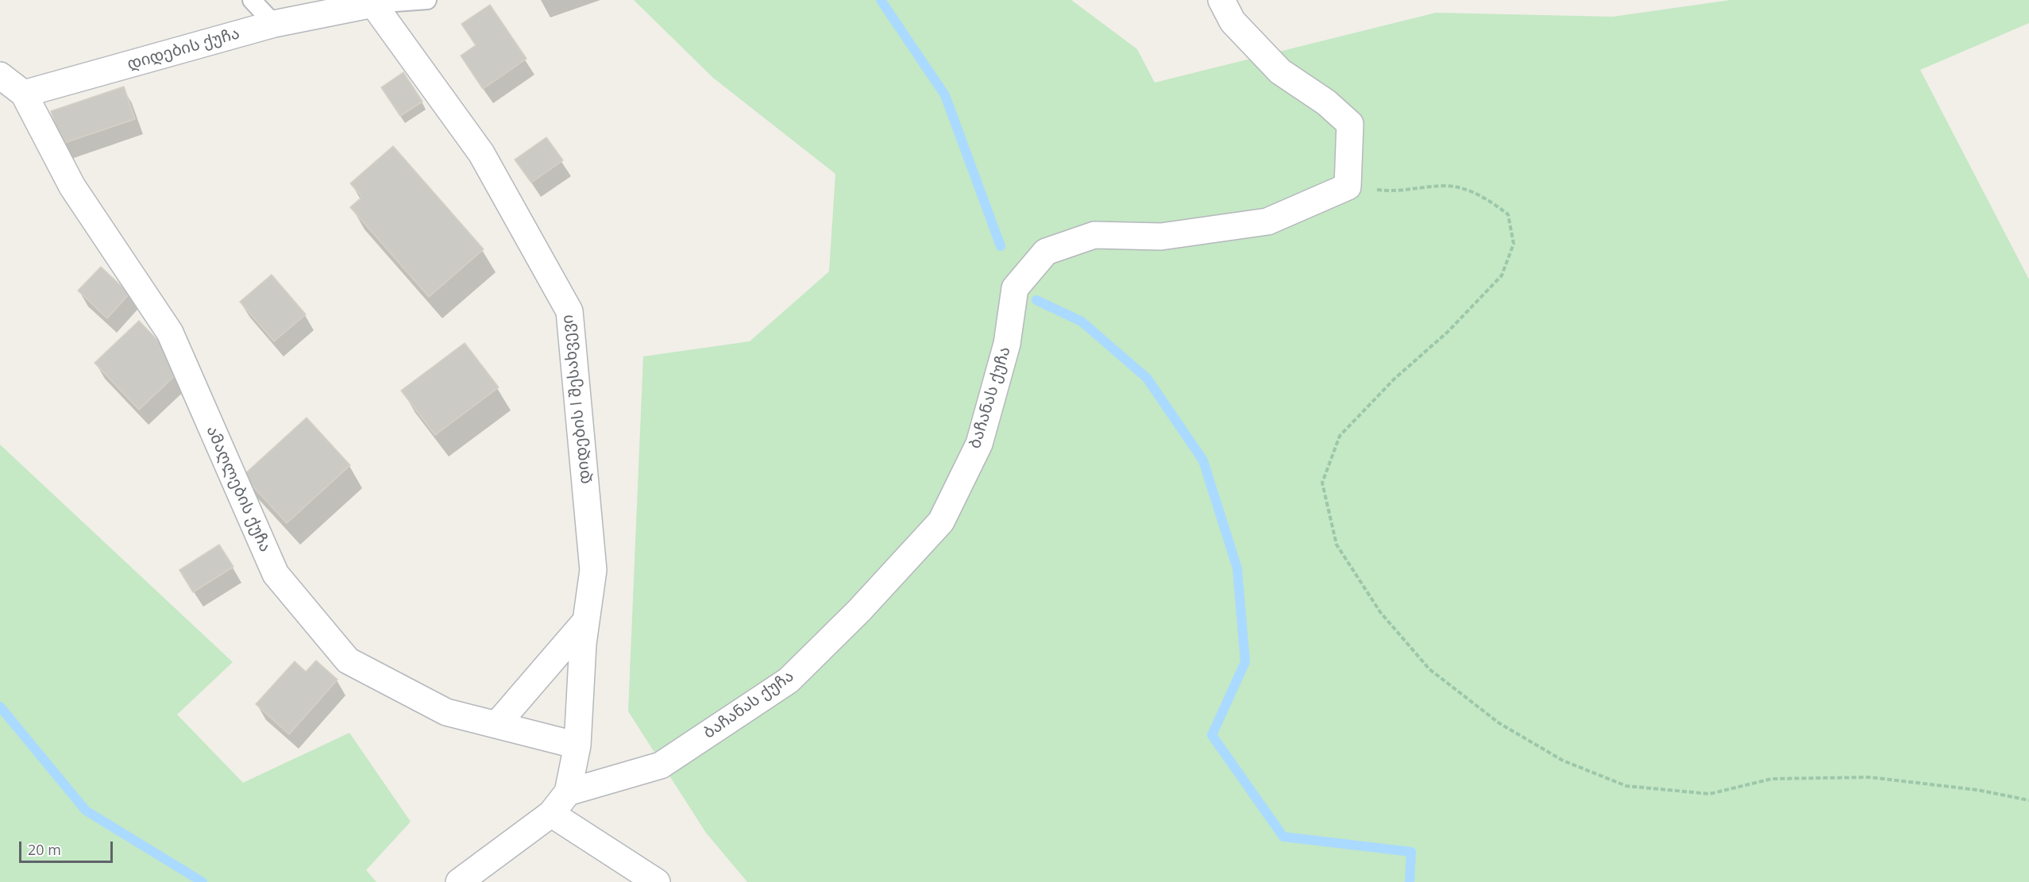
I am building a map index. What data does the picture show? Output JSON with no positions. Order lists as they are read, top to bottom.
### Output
{
  "streets": {
    "street": [
      "დიდების ქუჩა",
      "ბაჩანას ქუჩა",
      "დიდების I შესახვევი",
      "ამაღლების ქუჩა"
    ]
  },
  "crossings": [
    ["დიდების ქუჩა", "დიდების I შესახვევი"],
    ["დიდების ქუჩა", "ამაღლების ქუჩა"],
    ["ბაჩანას ქუჩა", "დიდების I შესახვევი"],
    ["დიდების I შესახვევი", "ამაღლების ქუჩა"]
  ],
  "scale_bar": "20 m"
}
